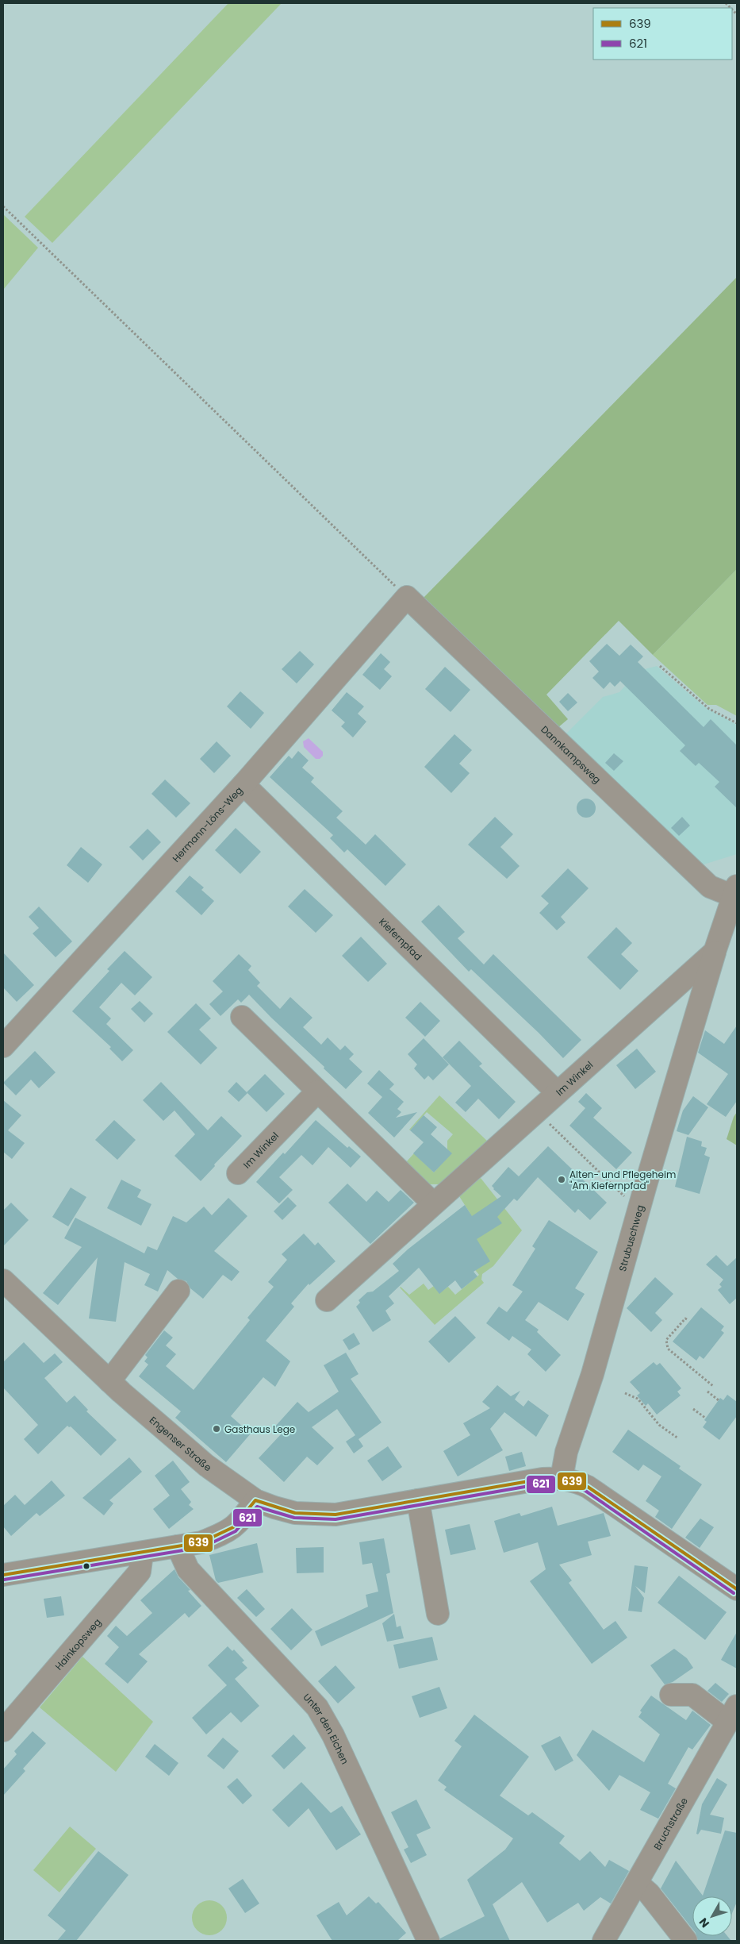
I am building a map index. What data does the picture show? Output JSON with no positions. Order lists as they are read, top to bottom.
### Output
{
  "streets": {
    "street": [
      "Dannkampsweg",
      "Hermann-Löns-Weg",
      "Kiefernpfad",
      "Im Winkel",
      "Strubuschweg",
      "Engenser Straße",
      "Hainkopsweg",
      "Unter den Eichen",
      "Bruchstraße"
    ]
  },
  "crossings": [
    ["Dannkampsweg", "Hermann-Löns-Weg"],
    ["Dannkampsweg", "Strubuschweg"],
    ["Hermann-Löns-Weg", "Kiefernpfad"],
    ["Kiefernpfad", "Im Winkel"],
    ["Im Winkel", "Strubuschweg"],
    ["Strubuschweg", "Engenser Straße"]
  ],
  "places": ["Alten- und Pflegeheim \"Am Kiefernpfad\"", "Gasthaus Lege"],
  "lines": ["transit line 639", "transit line 621"],
  "legend": ["639", "621"],
  "north": "bottom left"
}
